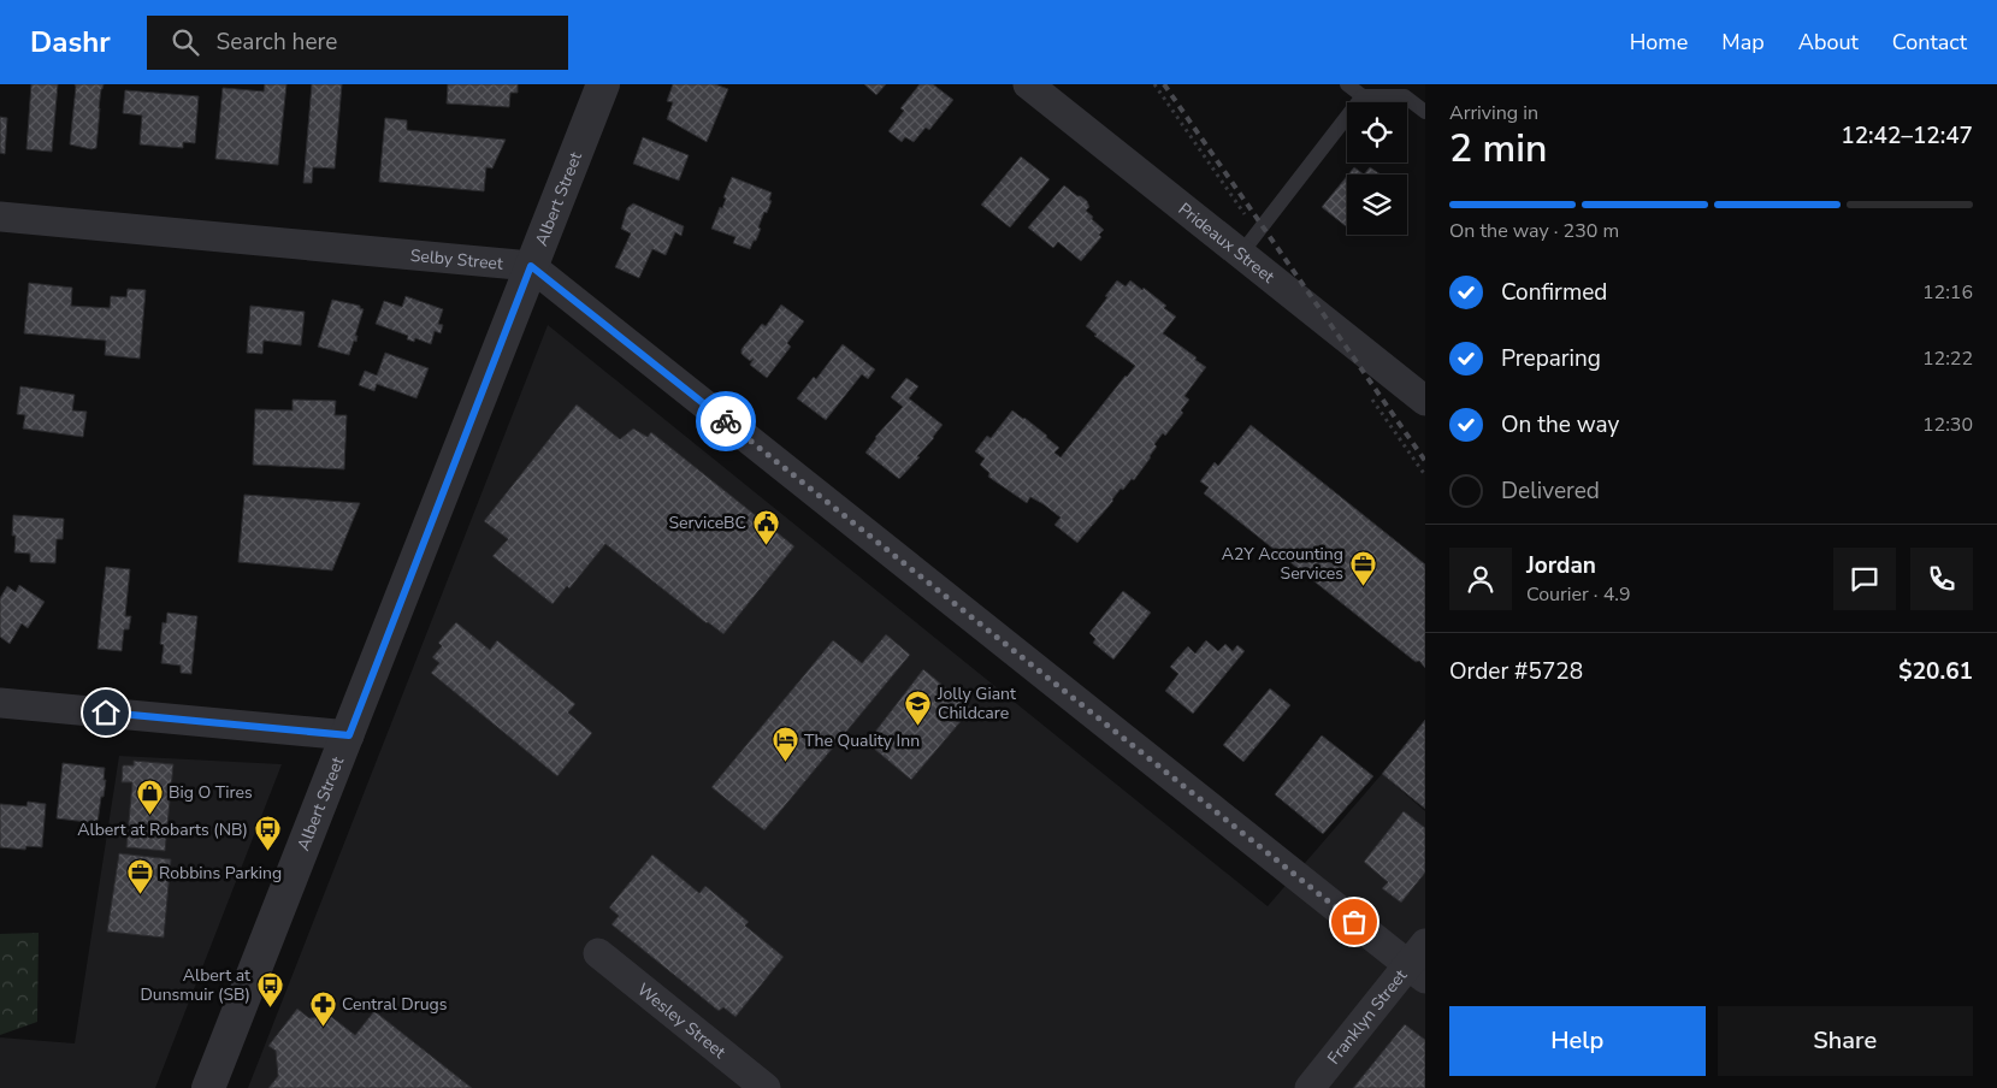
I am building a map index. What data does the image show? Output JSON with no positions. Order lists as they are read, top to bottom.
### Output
{
  "streets": {
    "street": [
      "Albert Street",
      "Prideaux Street",
      "Selby Street",
      "Franklyn Street",
      "Wesley Street"
    ]
  },
  "crossings": [
    ["Albert Street", "Selby Street"]
  ],
  "places": {
    "public building": ["ServiceBC"],
    "office": ["A2Y Accounting Services", "Robbins Parking"],
    "school or university": ["Jolly Giant Childcare"],
    "hotel": ["The Quality Inn"],
    "shop": ["Big O Tires"],
    "bus stop": ["Albert at Robarts (NB)", "Albert at Dunsmuir (SB)"],
    "pharmacy": ["Central Drugs"]
  },
  "page": {
    "header": "Dashr",
    "search": "Search here",
    "nav": [
      "Home",
      "Map",
      "About",
      "Contact"
    ],
    "heading": ["2 min", "Arriving in", "12:42–12:47"],
    "panel": [
      "Jordan",
      "Courier · 4.9",
      "Order #5728",
      "$20.61"
    ],
    "bar": "On the way · 230 m",
    "list": [
      ["Confirmed", "12:16"],
      ["Preparing", "12:22"],
      ["On the way", "12:30"],
      "Delivered"
    ],
    "buttons": ["Help", "Share"]
  }
}
